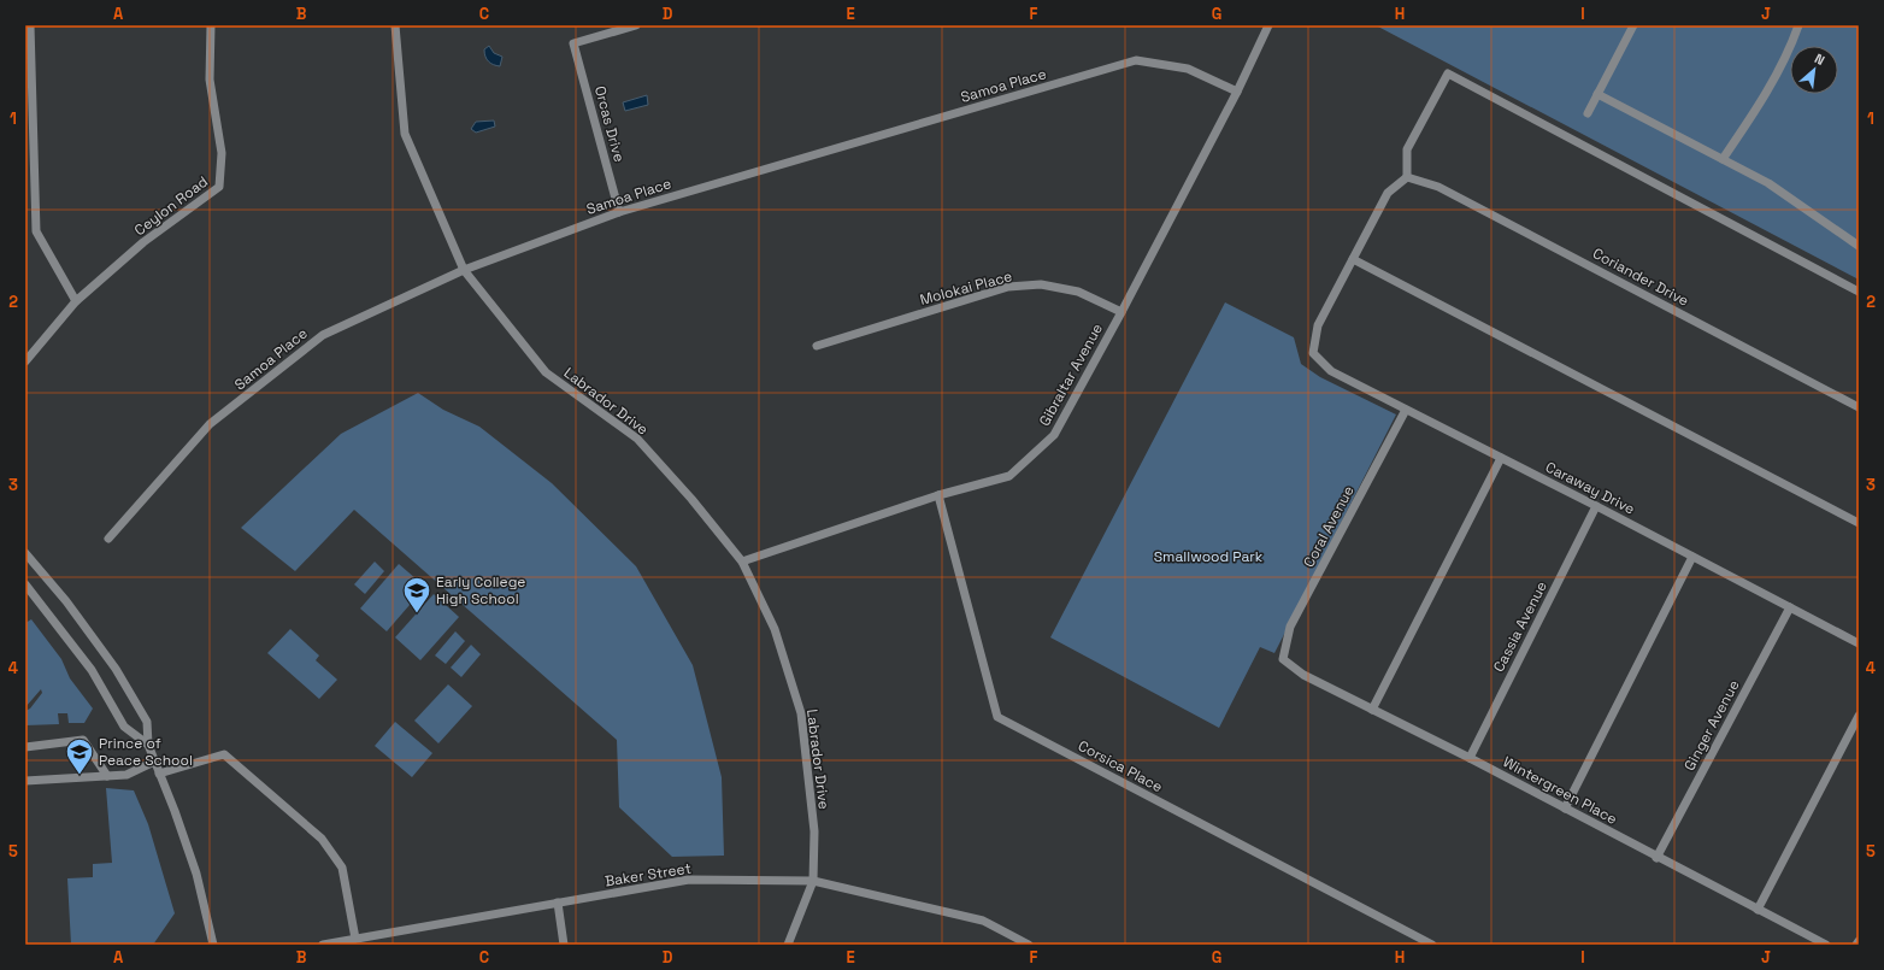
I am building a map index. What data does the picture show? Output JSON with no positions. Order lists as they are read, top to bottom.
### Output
{
  "streets": {
    "street": [
      "Samoa Place",
      "Orcas Drive",
      "Ceylon Road",
      "Coriander Drive",
      "Molokai Place",
      "Gibraltar Avenue",
      "Labrador Drive",
      "Caraway Drive",
      "Coral Avenue",
      "Cassia Avenue",
      "Ginger Avenue",
      "Corsica Place",
      "Wintergreen Place",
      "Baker Street"
    ]
  },
  "crossings": [
    ["Samoa Place", "Orcas Drive"],
    ["Samoa Place", "Gibraltar Avenue"],
    ["Samoa Place", "Labrador Drive"],
    ["Molokai Place", "Gibraltar Avenue"],
    ["Gibraltar Avenue", "Labrador Drive"],
    ["Gibraltar Avenue", "Corsica Place"],
    ["Labrador Drive", "Baker Street"],
    ["Caraway Drive", "Coral Avenue"],
    ["Caraway Drive", "Cassia Avenue"],
    ["Caraway Drive", "Ginger Avenue"],
    ["Coral Avenue", "Wintergreen Place"],
    ["Cassia Avenue", "Wintergreen Place"],
    ["Ginger Avenue", "Wintergreen Place"]
  ],
  "parks": ["Smallwood Park"],
  "places": {
    "school or university": ["Early College High School", "Prince of Peace School"]
  },
  "north": "top right",
  "grid": {
    "columns": [
      "A",
      "B",
      "C",
      "D",
      "E",
      "F",
      "G",
      "H",
      "I",
      "J"
    ],
    "rows": [
      "1",
      "2",
      "3",
      "4",
      "5"
    ]
  }
}
